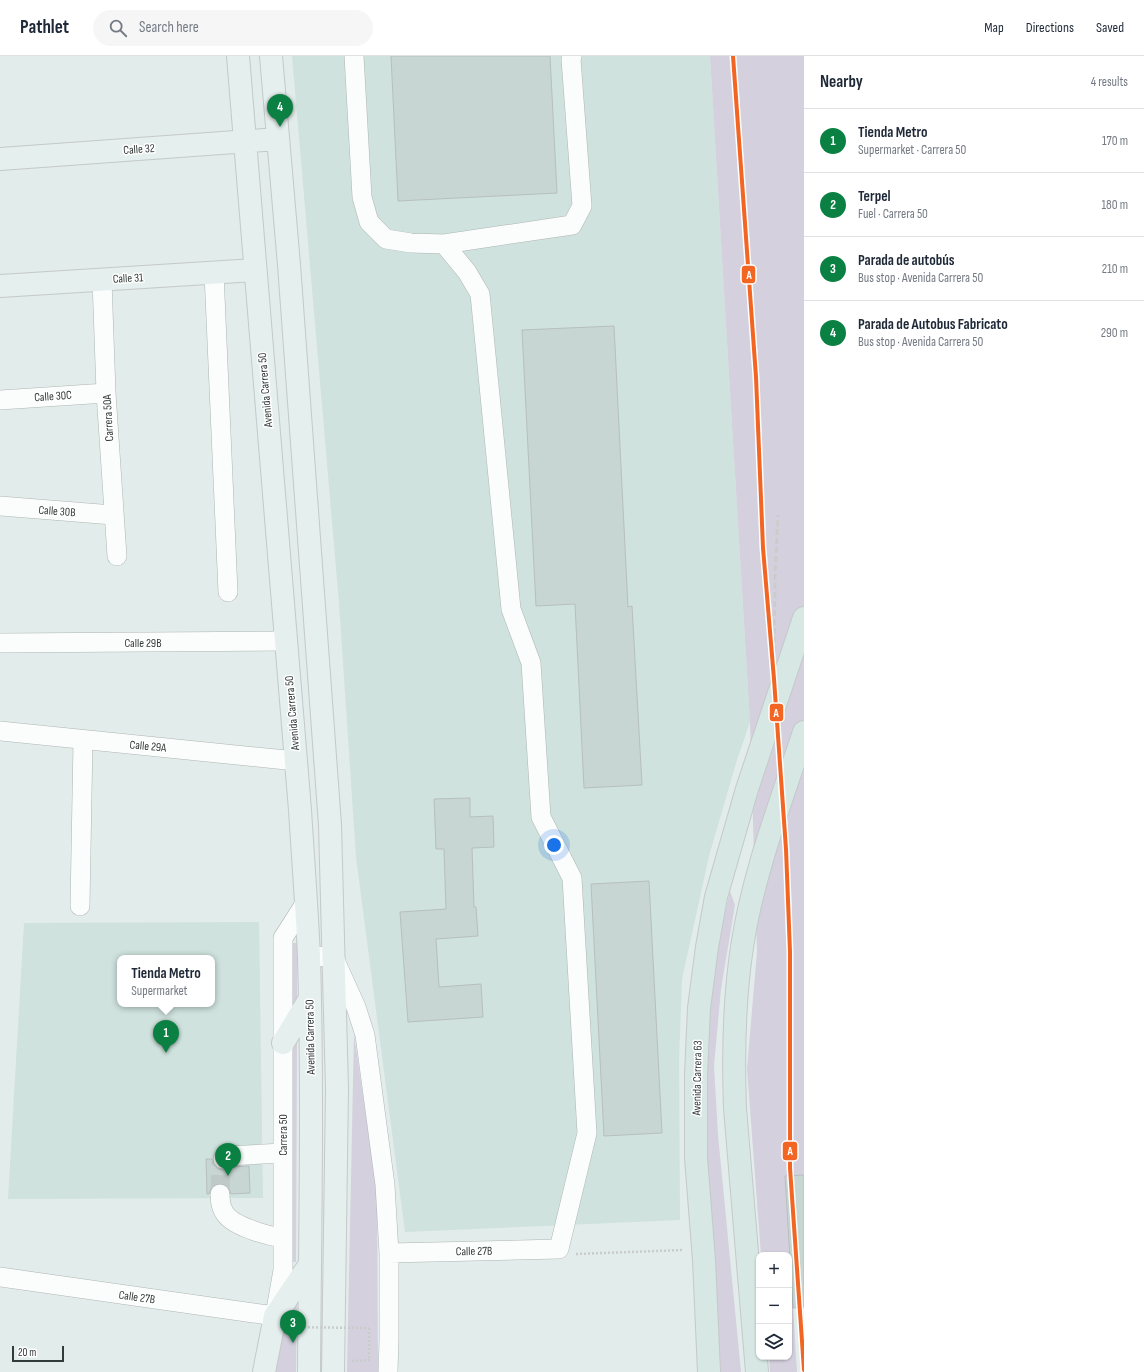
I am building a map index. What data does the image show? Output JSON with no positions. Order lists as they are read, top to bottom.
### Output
{
  "streets": {
    "highway": ["Avenida Carrera 63"],
    "main road": [
      "Calle 32",
      "Calle 31",
      "Avenida Carrera 50",
      "Carrera 50"
    ],
    "street": [
      "Calle 30C",
      "Carrera 50A",
      "Calle 30B",
      "Calle 29B",
      "Calle 29A",
      "Calle 27B"
    ]
  },
  "crossings": [
    ["Calle 32", "Avenida Carrera 50"],
    ["Calle 31", "Avenida Carrera 50"],
    ["Calle 31", "Carrera 50A"],
    ["Avenida Carrera 50", "Calle 29B"],
    ["Avenida Carrera 50", "Calle 29A"],
    ["Avenida Carrera 50", "Carrera 50"],
    ["Calle 30C", "Carrera 50A"],
    ["Carrera 50A", "Calle 30B"],
    ["Carrera 50", "Calle 27B"]
  ],
  "lines": ["transit line A"],
  "scale_bar": "20 m",
  "page": {
    "header": "Pathlet",
    "search": "Search here",
    "nav": ["Map", "Directions", "Saved"],
    "heading": ["Nearby", "4 results"],
    "pins": [
      "4",
      "1",
      "2",
      "3"
    ],
    "list": [
      {
        "mark": "1",
        "name": "Tienda Metro",
        "note": "Supermarket · Carrera 50",
        "value": "170 m"
      },
      {
        "mark": "2",
        "name": "Terpel",
        "note": "Fuel · Carrera 50",
        "value": "180 m"
      },
      {
        "mark": "3",
        "name": "Parada de autobús",
        "note": "Bus stop · Avenida Carrera 50",
        "value": "210 m"
      },
      {
        "mark": "4",
        "name": "Parada de Autobus Fabricato",
        "note": "Bus stop · Avenida Carrera 50",
        "value": "290 m"
      }
    ],
    "popup": ["Tienda Metro", "Supermarket"],
    "map_buttons": ["+", "−"],
    "scale": "20 m"
  }
}
